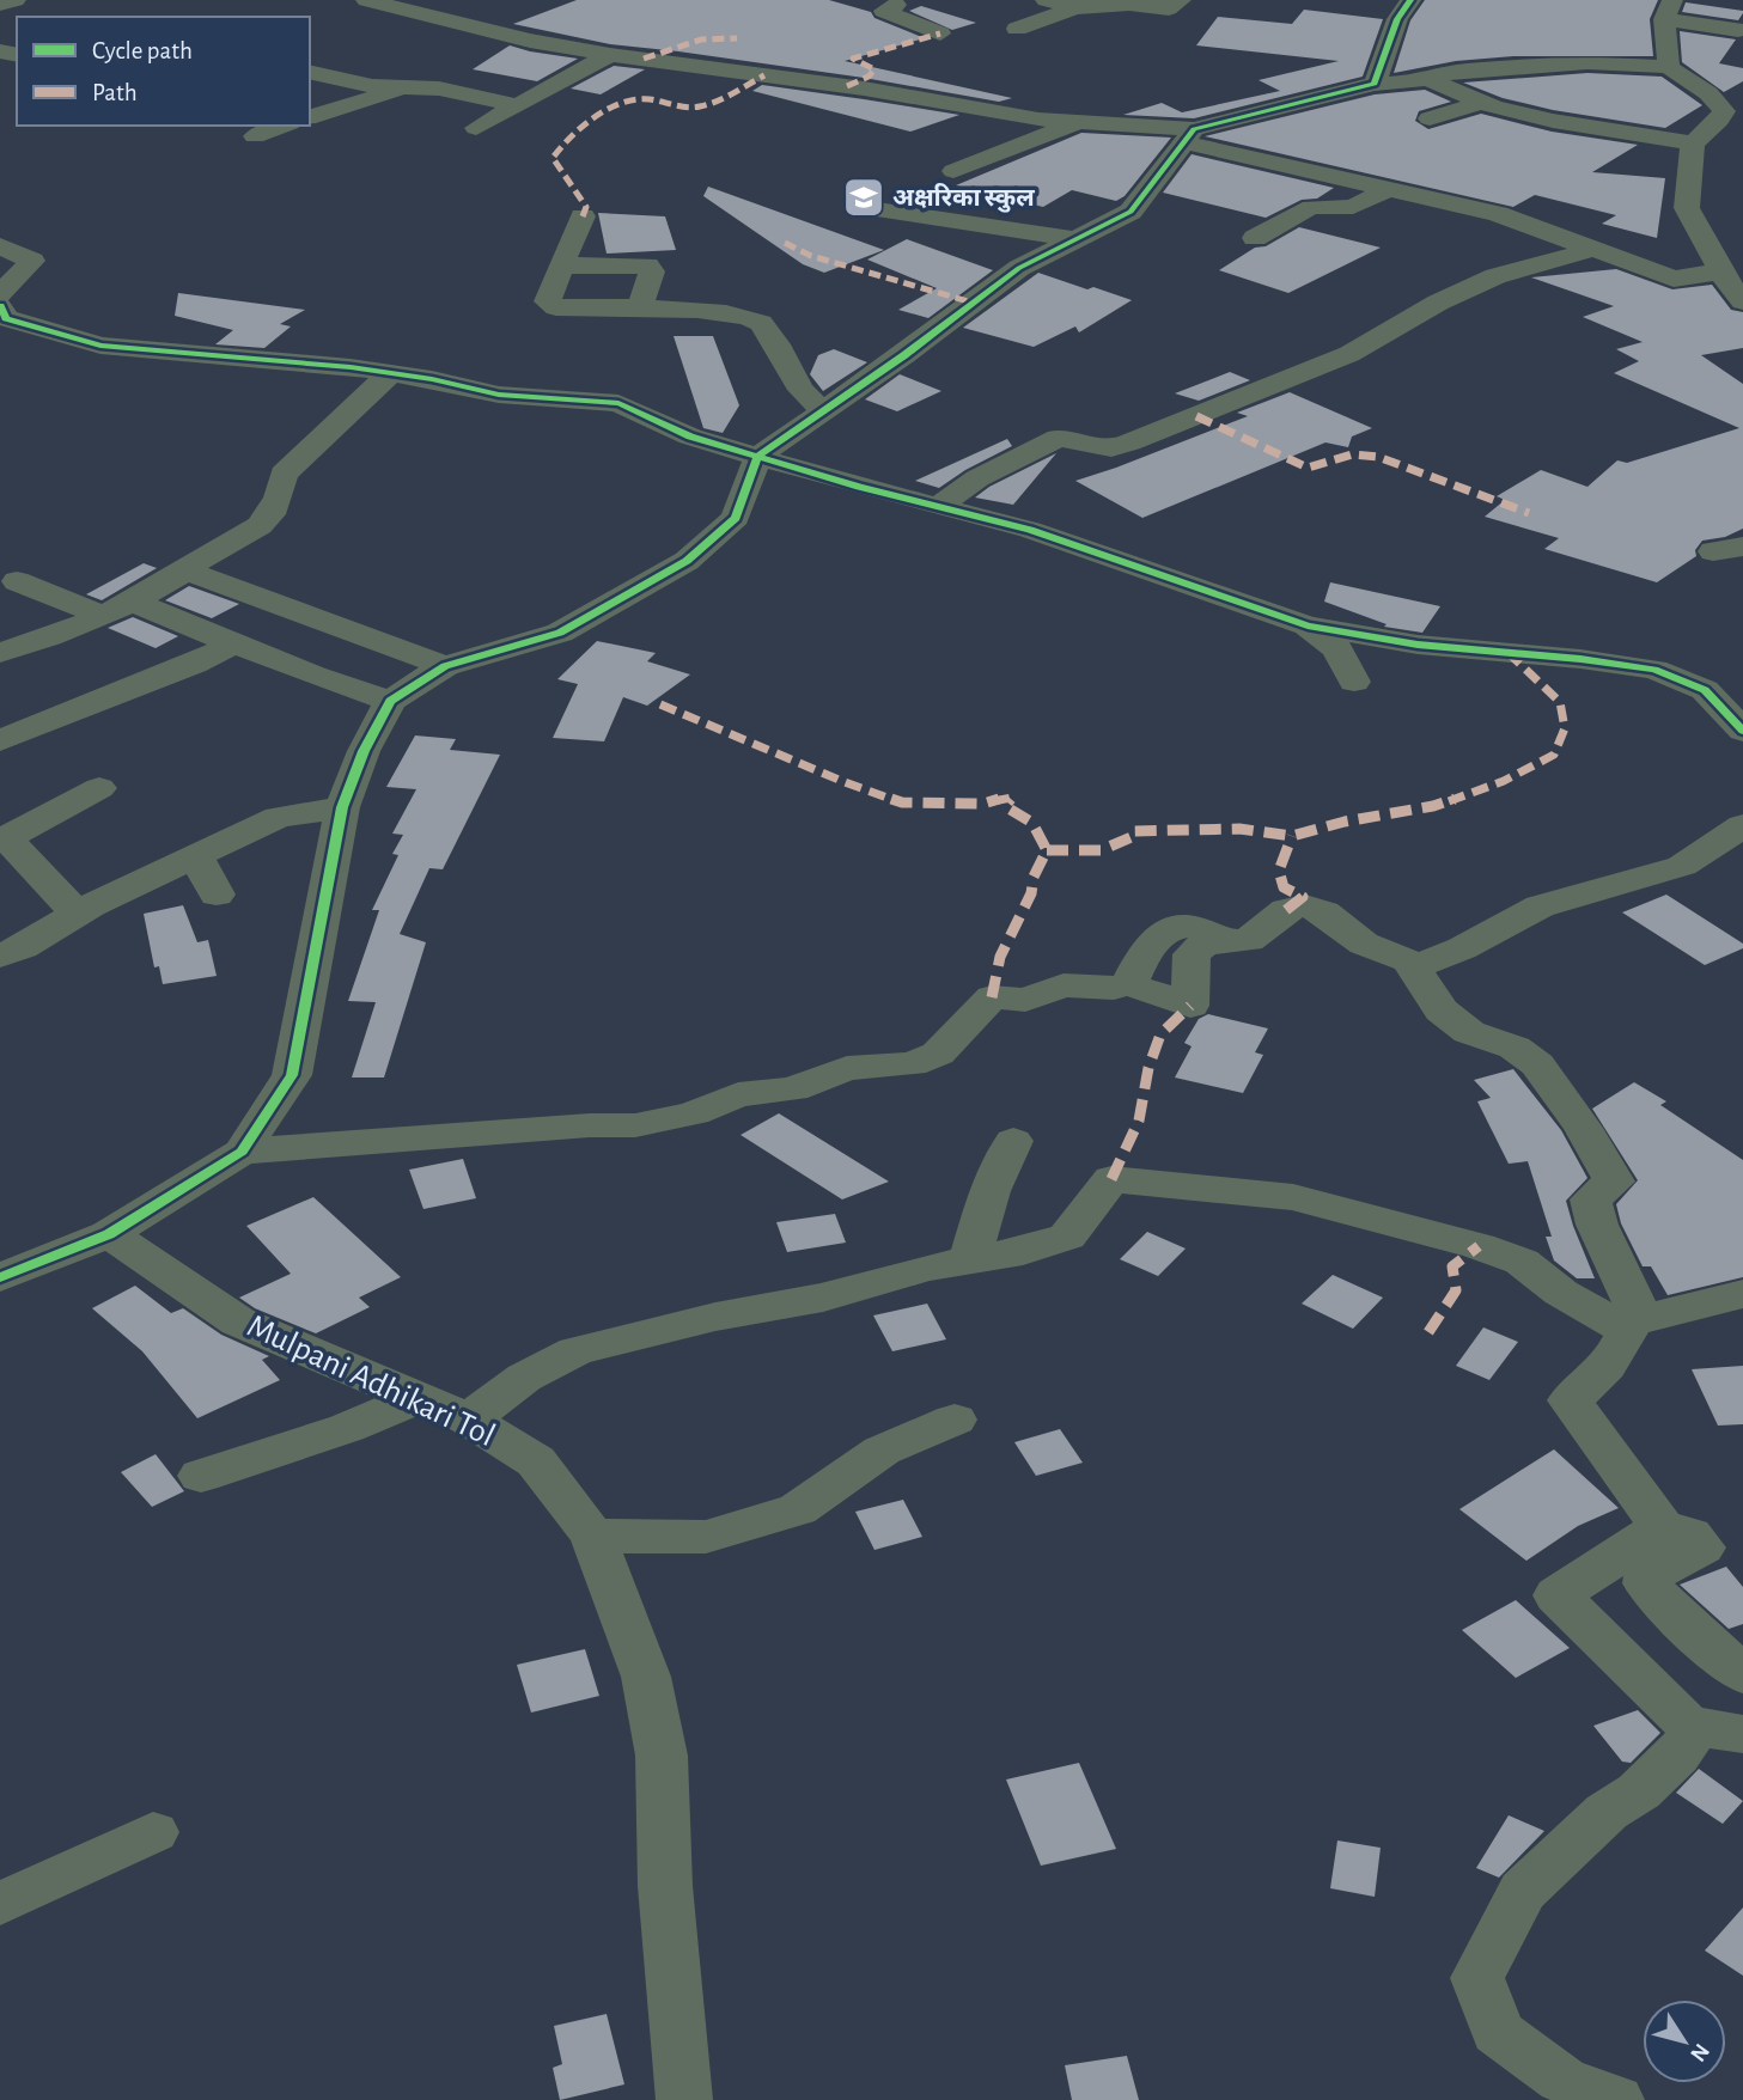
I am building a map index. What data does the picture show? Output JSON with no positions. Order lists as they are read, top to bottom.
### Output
{
  "streets": {
    "street": ["Mulpani Adhikari Tol"]
  },
  "places": {
    "school or university": ["अक्षरिका स्कुल"]
  },
  "legend": ["Cycle path", "Path"],
  "north": "bottom right"
}
